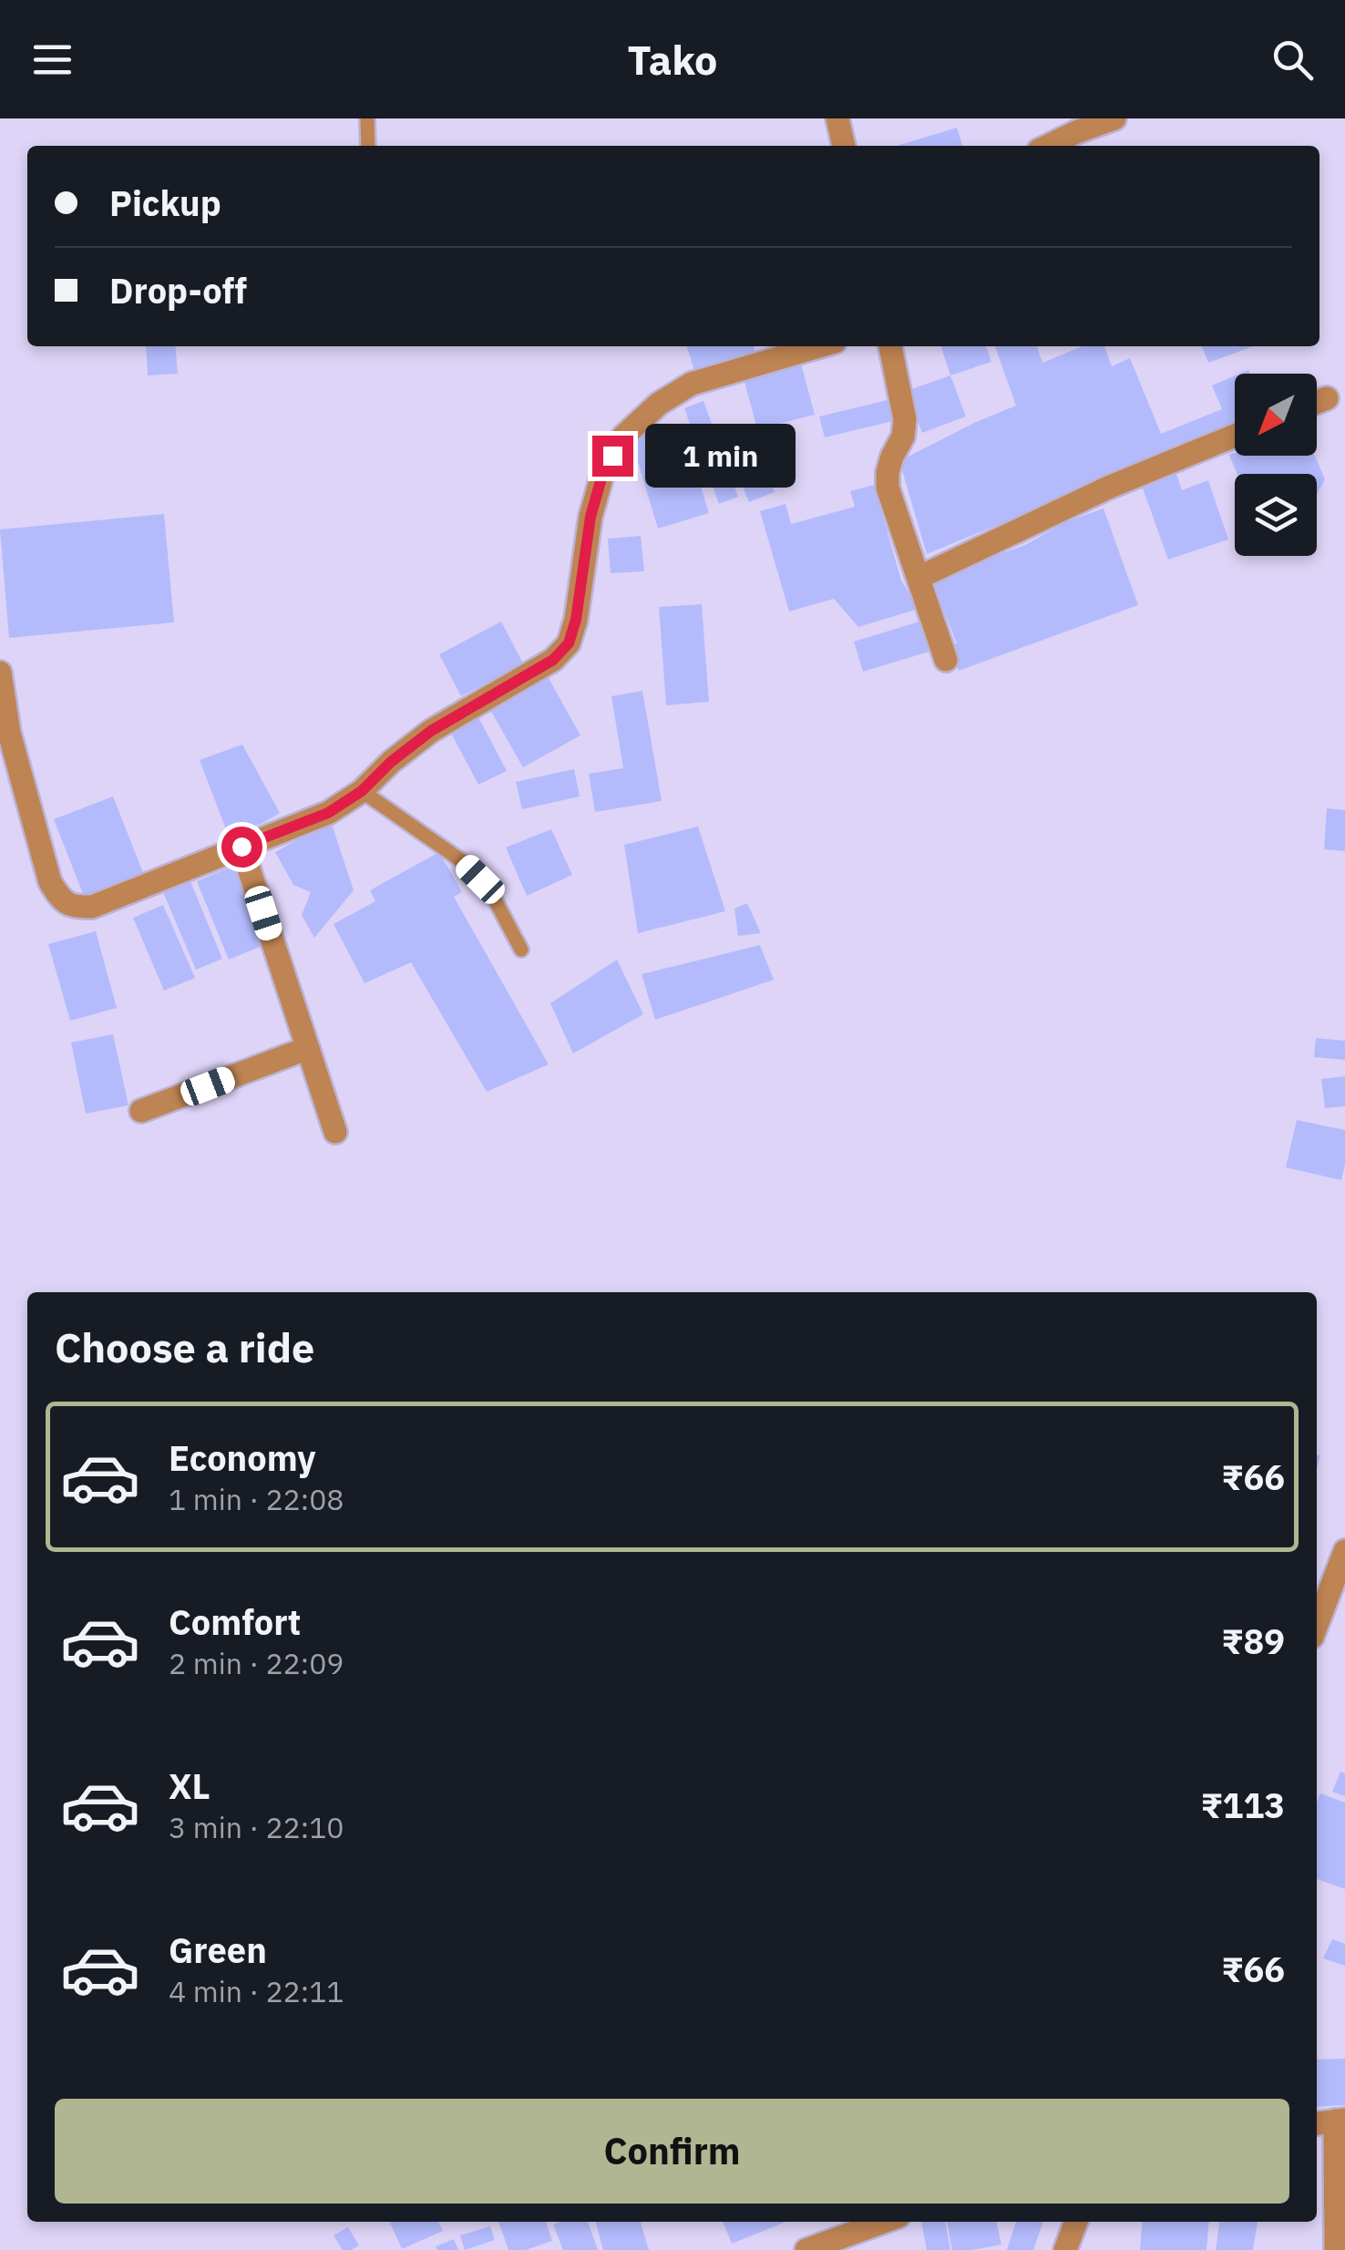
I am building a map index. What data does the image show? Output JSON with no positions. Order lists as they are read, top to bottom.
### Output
{
  "north": "bottom left",
  "page": {
    "header": "Tako",
    "banner": ["Pickup", "Drop-off"],
    "bubble": "1 min",
    "heading": "Choose a ride",
    "list": [
      {
        "name": "Economy",
        "note": "1 min · 22:08",
        "value": "₹66"
      },
      {
        "name": "Comfort",
        "note": "2 min · 22:09",
        "value": "₹89"
      },
      {
        "name": "XL",
        "note": "3 min · 22:10",
        "value": "₹113"
      },
      {
        "name": "Green",
        "note": "4 min · 22:11",
        "value": "₹66"
      }
    ],
    "buttons": "Confirm"
  }
}
